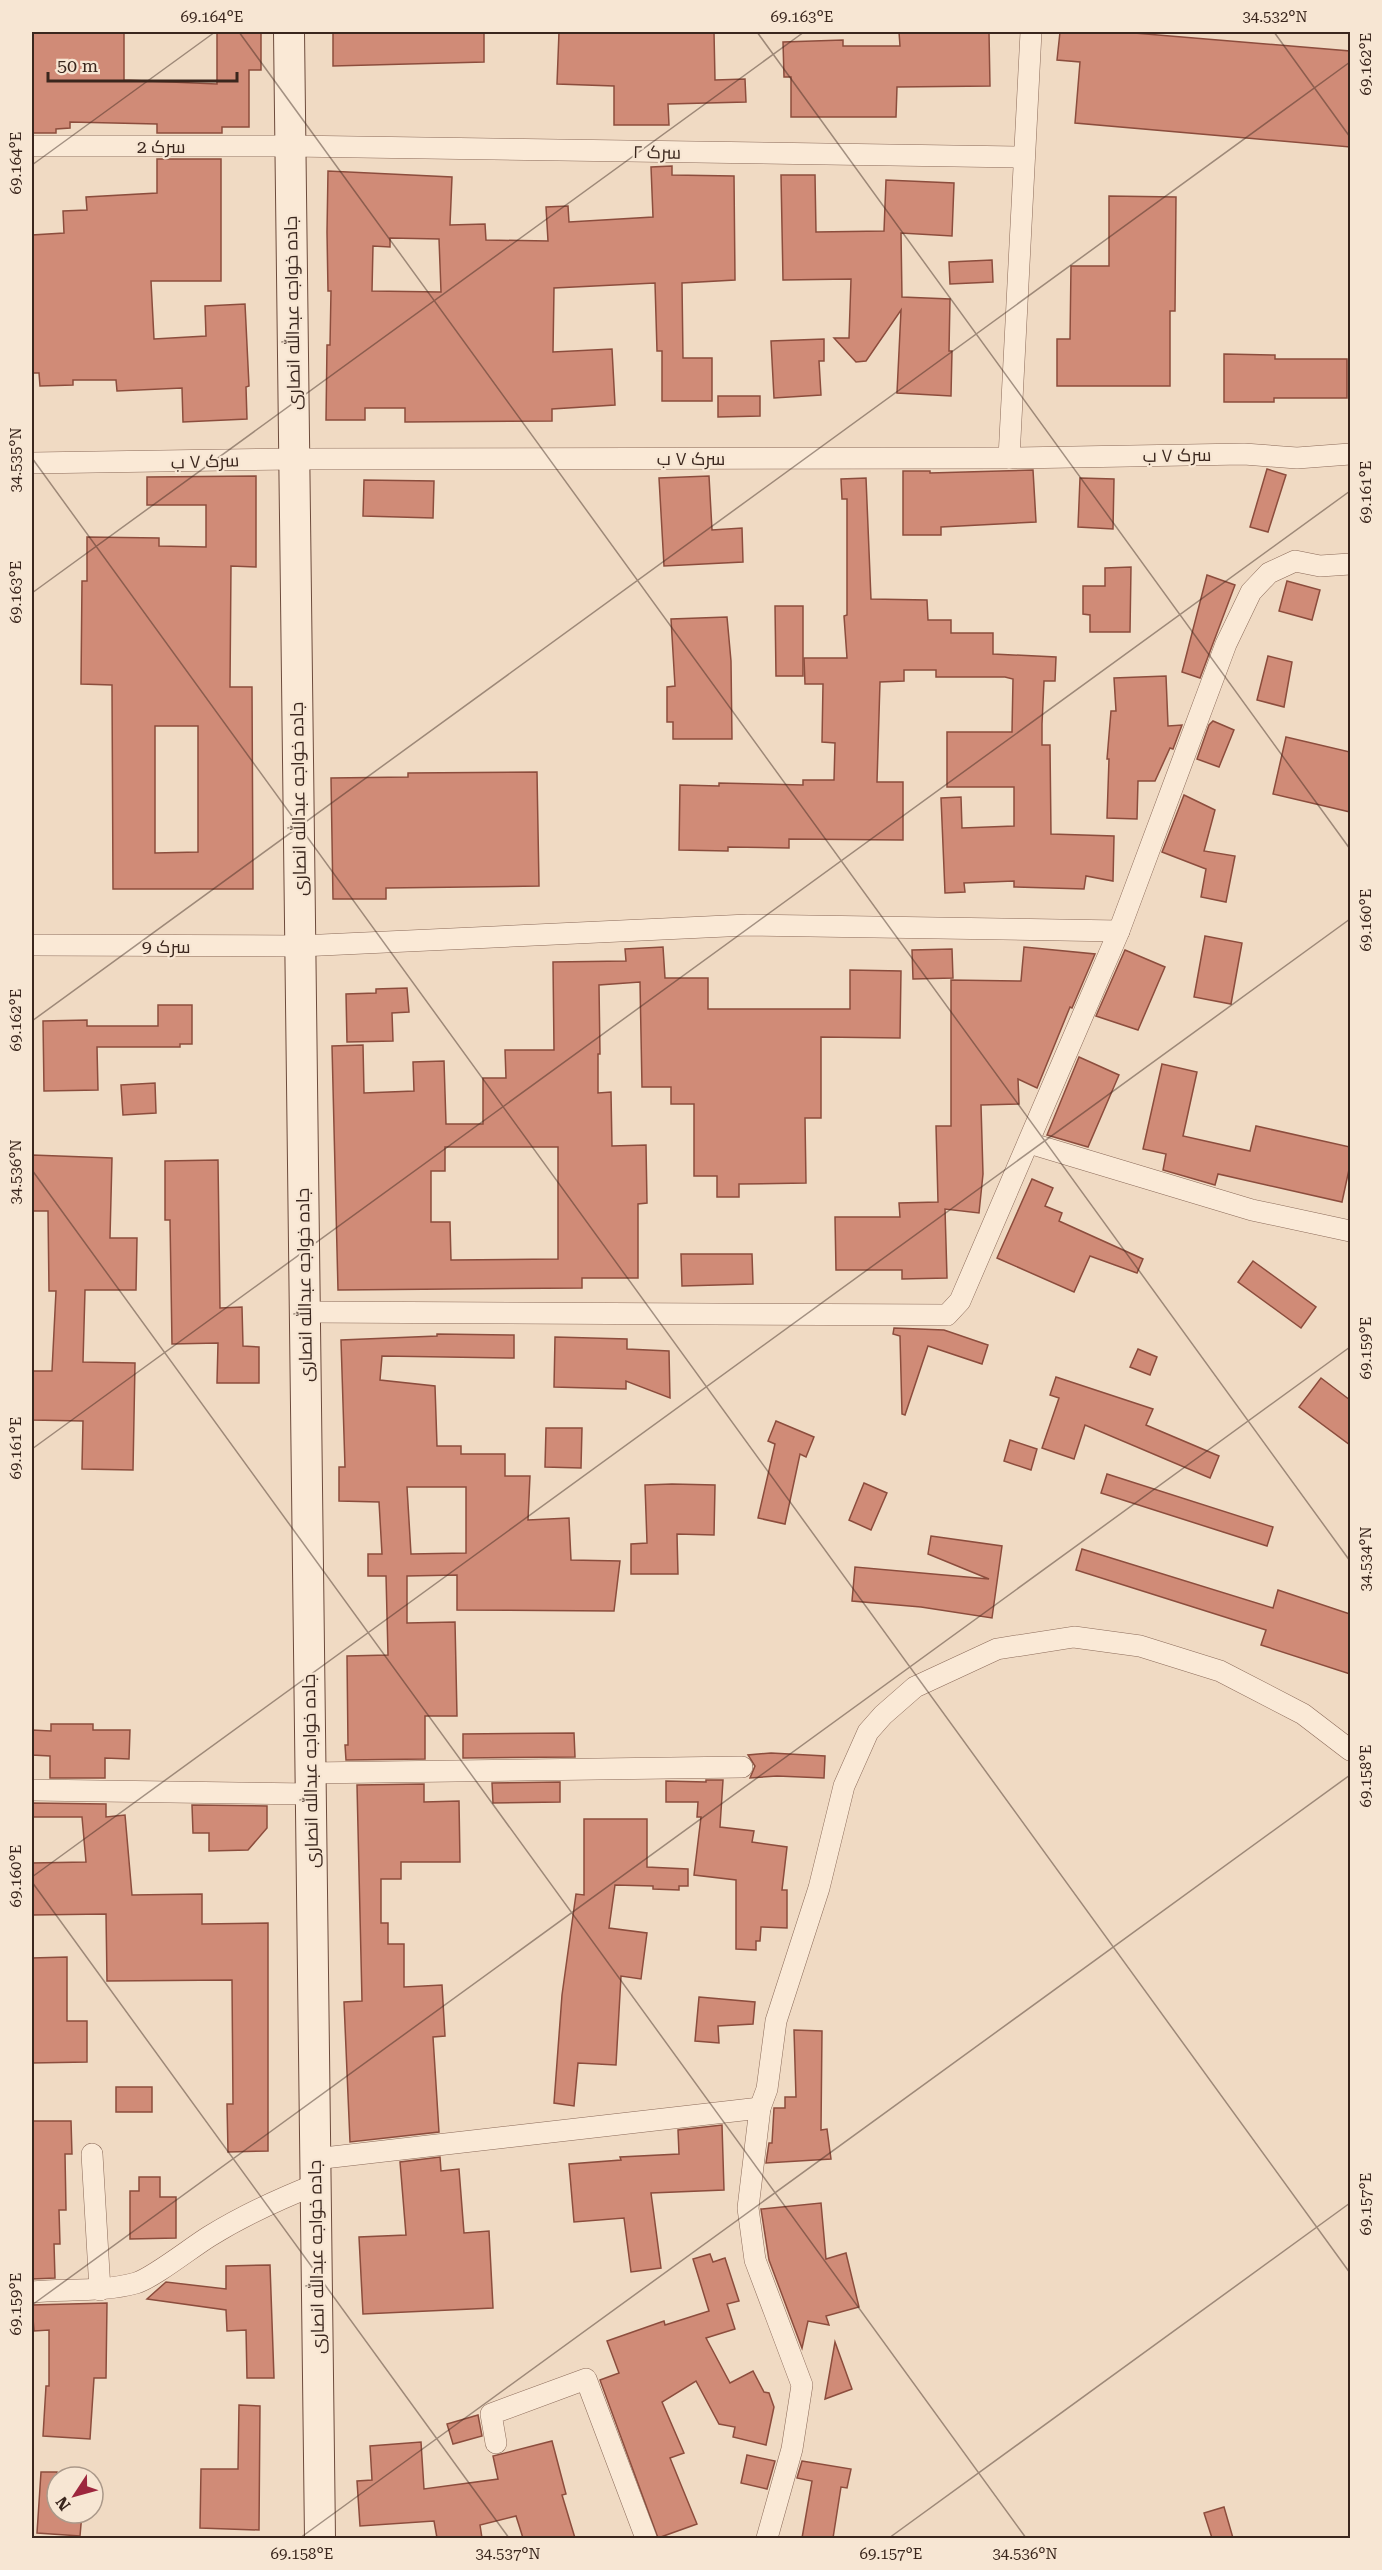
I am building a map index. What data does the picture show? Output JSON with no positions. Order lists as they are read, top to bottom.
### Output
{
  "streets": {
    "main road": ["جاده خواجه عبدالله انصاری"],
    "street": [
      "سرک 2",
      "سرک ۲",
      "سرک ۷ ب",
      "سرک 9"
    ]
  },
  "crossings": [
    ["سرک 2", "سرک ۲"],
    ["سرک 2", "جاده خواجه عبدالله انصاری"],
    ["سرک ۲", "جاده خواجه عبدالله انصاری"],
    ["جاده خواجه عبدالله انصاری", "سرک ۷ ب"],
    ["جاده خواجه عبدالله انصاری", "سرک 9"]
  ],
  "scale_bar": "50 m",
  "north": "bottom left",
  "coordinates": [
    "69.164°E",
    "69.163°E",
    "34.532°N",
    "69.162°E",
    "34.535°N",
    "69.161°E",
    "69.160°E",
    "34.536°N",
    "69.159°E",
    "34.534°N",
    "69.158°E",
    "69.157°E",
    "34.537°N"
  ]
}
